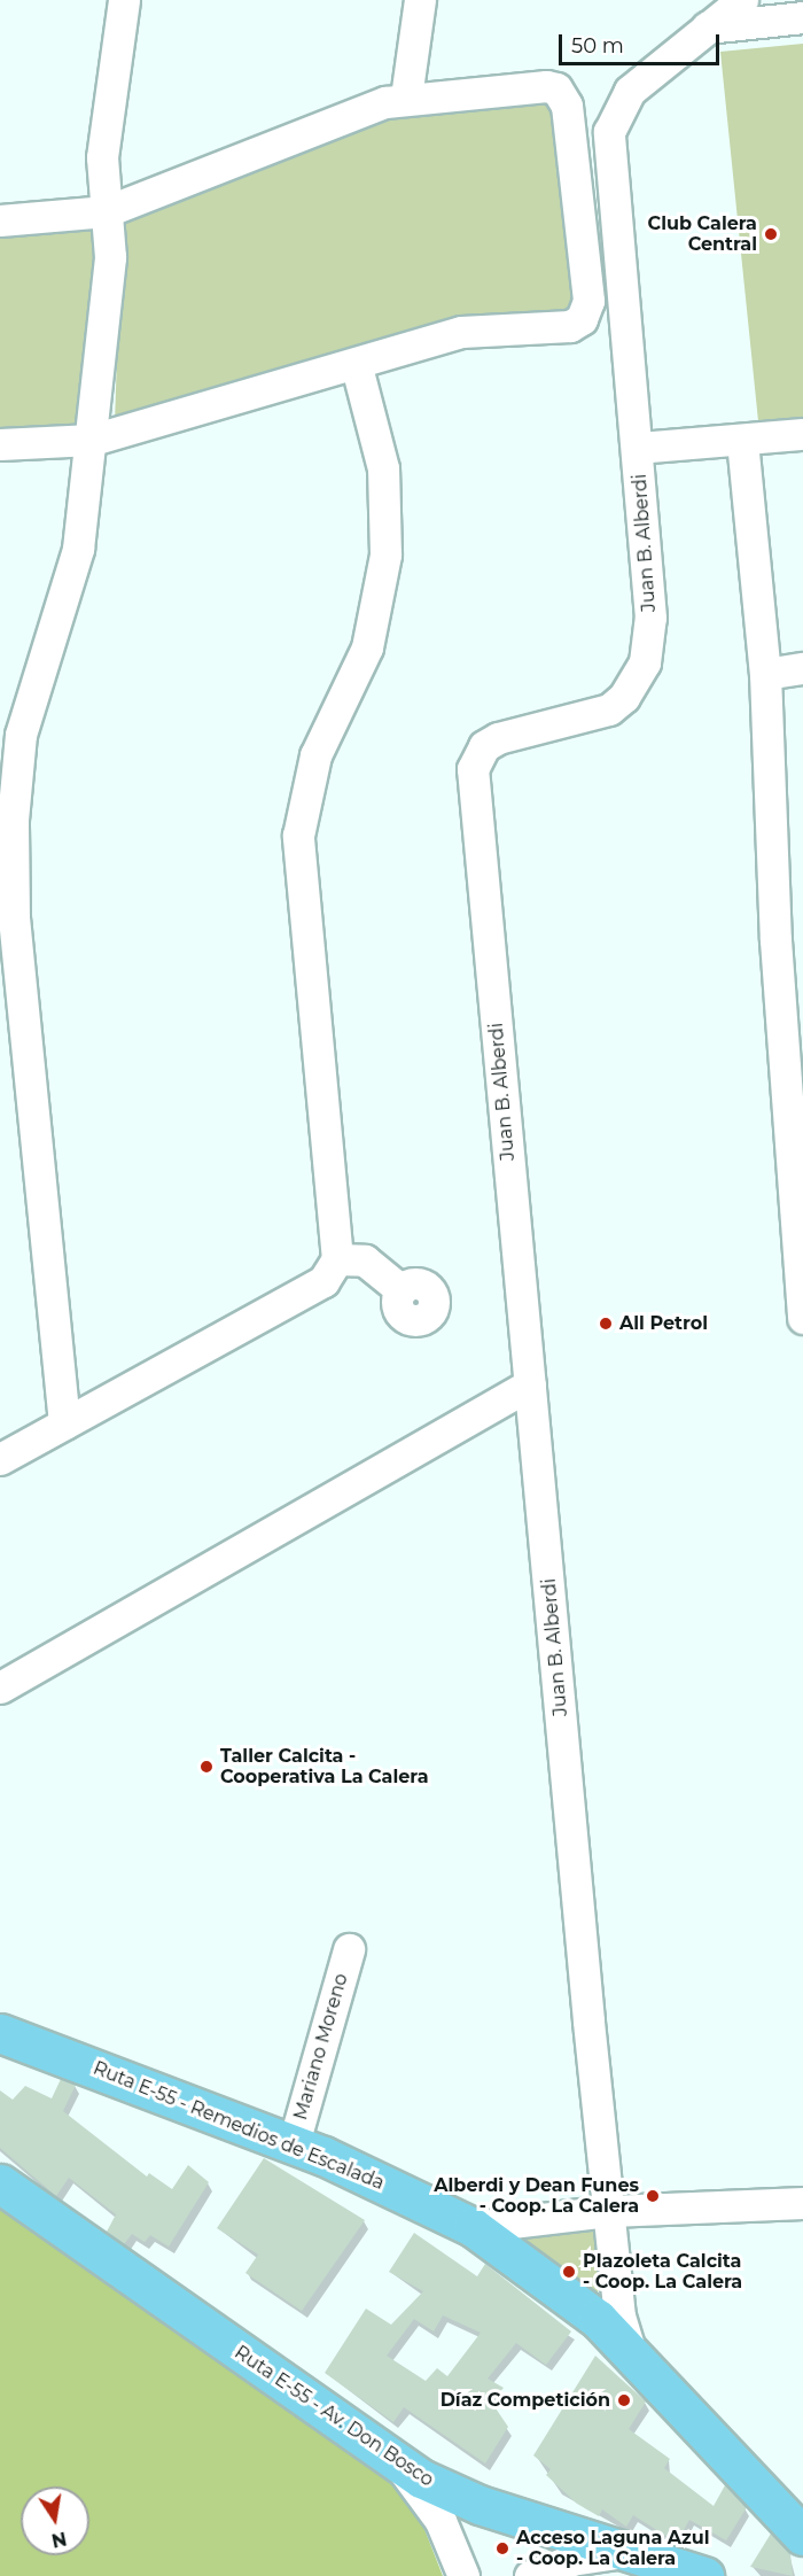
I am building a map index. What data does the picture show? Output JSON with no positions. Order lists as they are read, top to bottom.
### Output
{
  "streets": {
    "main road": ["Ruta E-55 - Remedios de Escalada", "Ruta E-55 - Av. Don Bosco"],
    "street": ["Juan B. Alberdi", "Mariano Moreno"]
  },
  "crossings": [
    ["Juan B. Alberdi", "Ruta E-55 - Remedios de Escalada"],
    ["Mariano Moreno", "Ruta E-55 - Remedios de Escalada"]
  ],
  "places": [
    "Club Calera Central",
    "All Petrol",
    "Taller Calcita - Cooperativa La Calera",
    "Alberdi y Dean Funes - Coop. La Calera",
    "Plazoleta Calcita - Coop. La Calera",
    "Díaz Competición",
    "Acceso Laguna Azul - Coop. La Calera"
  ],
  "scale_bar": "50 m",
  "north": "bottom"
}
